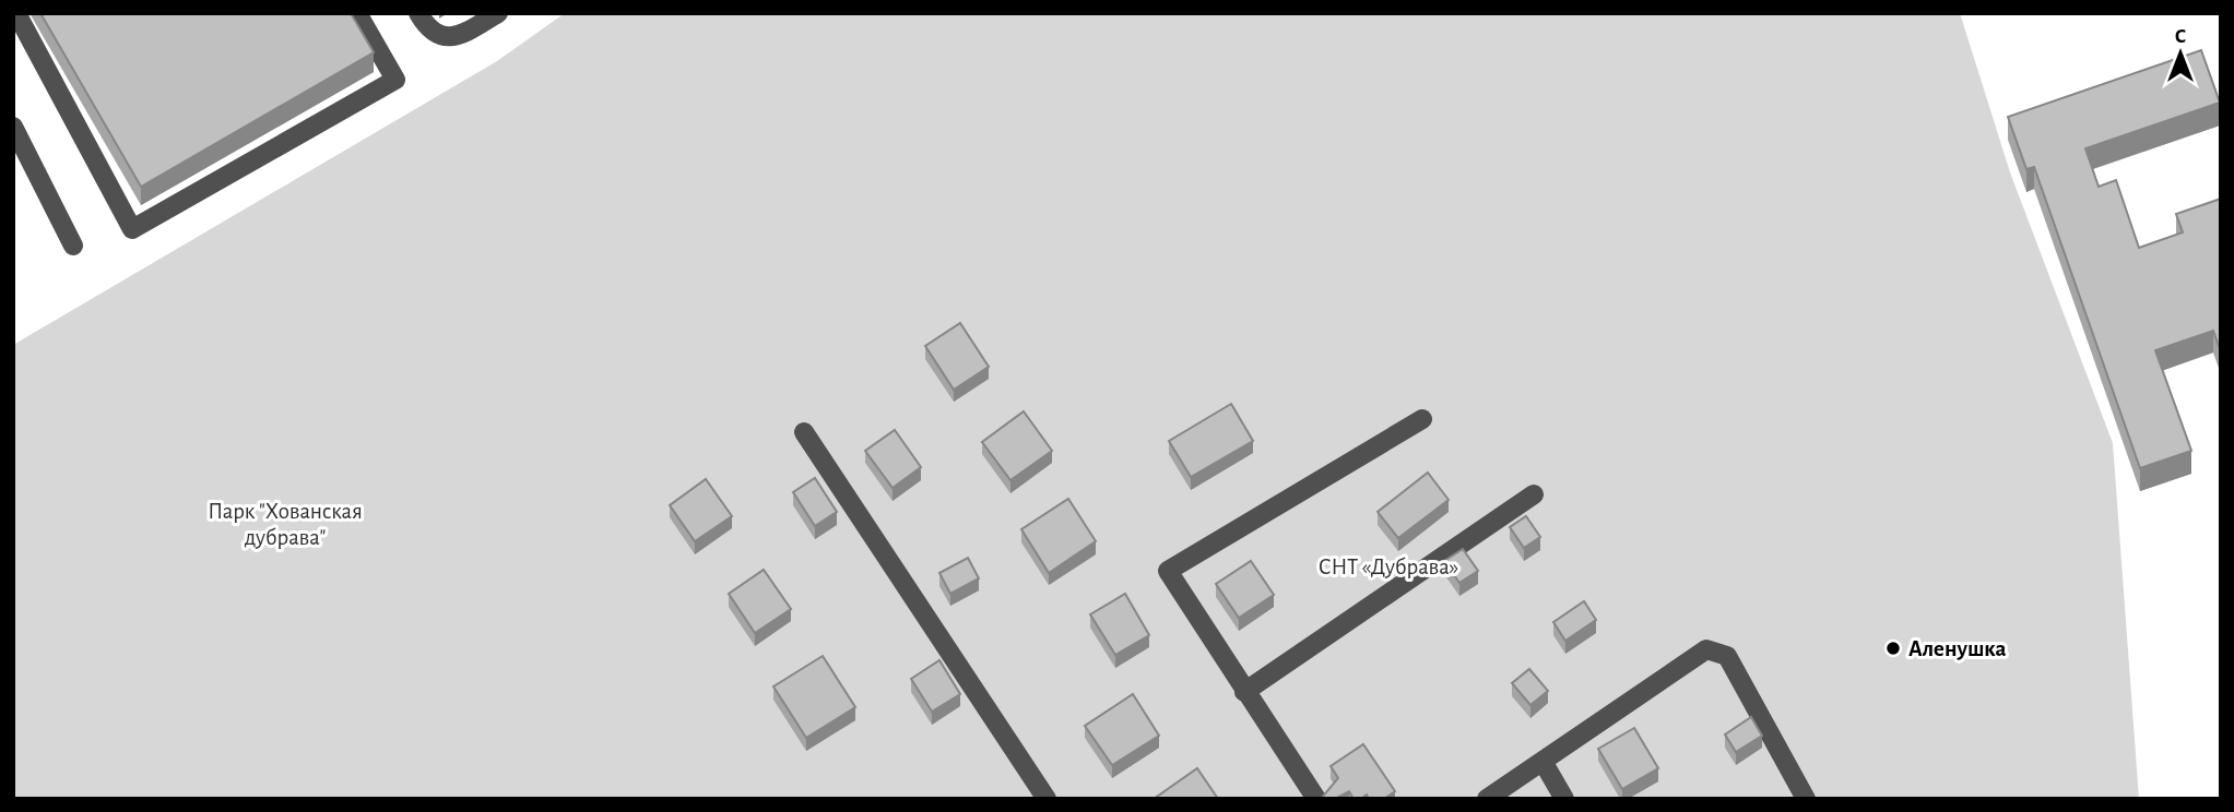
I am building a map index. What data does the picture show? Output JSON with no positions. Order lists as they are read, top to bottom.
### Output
{
  "parks": ["Парк \"Хованская дубрава\"", "СНТ «Дубрава»"],
  "places": ["Аленушка"],
  "north": "top"
}
